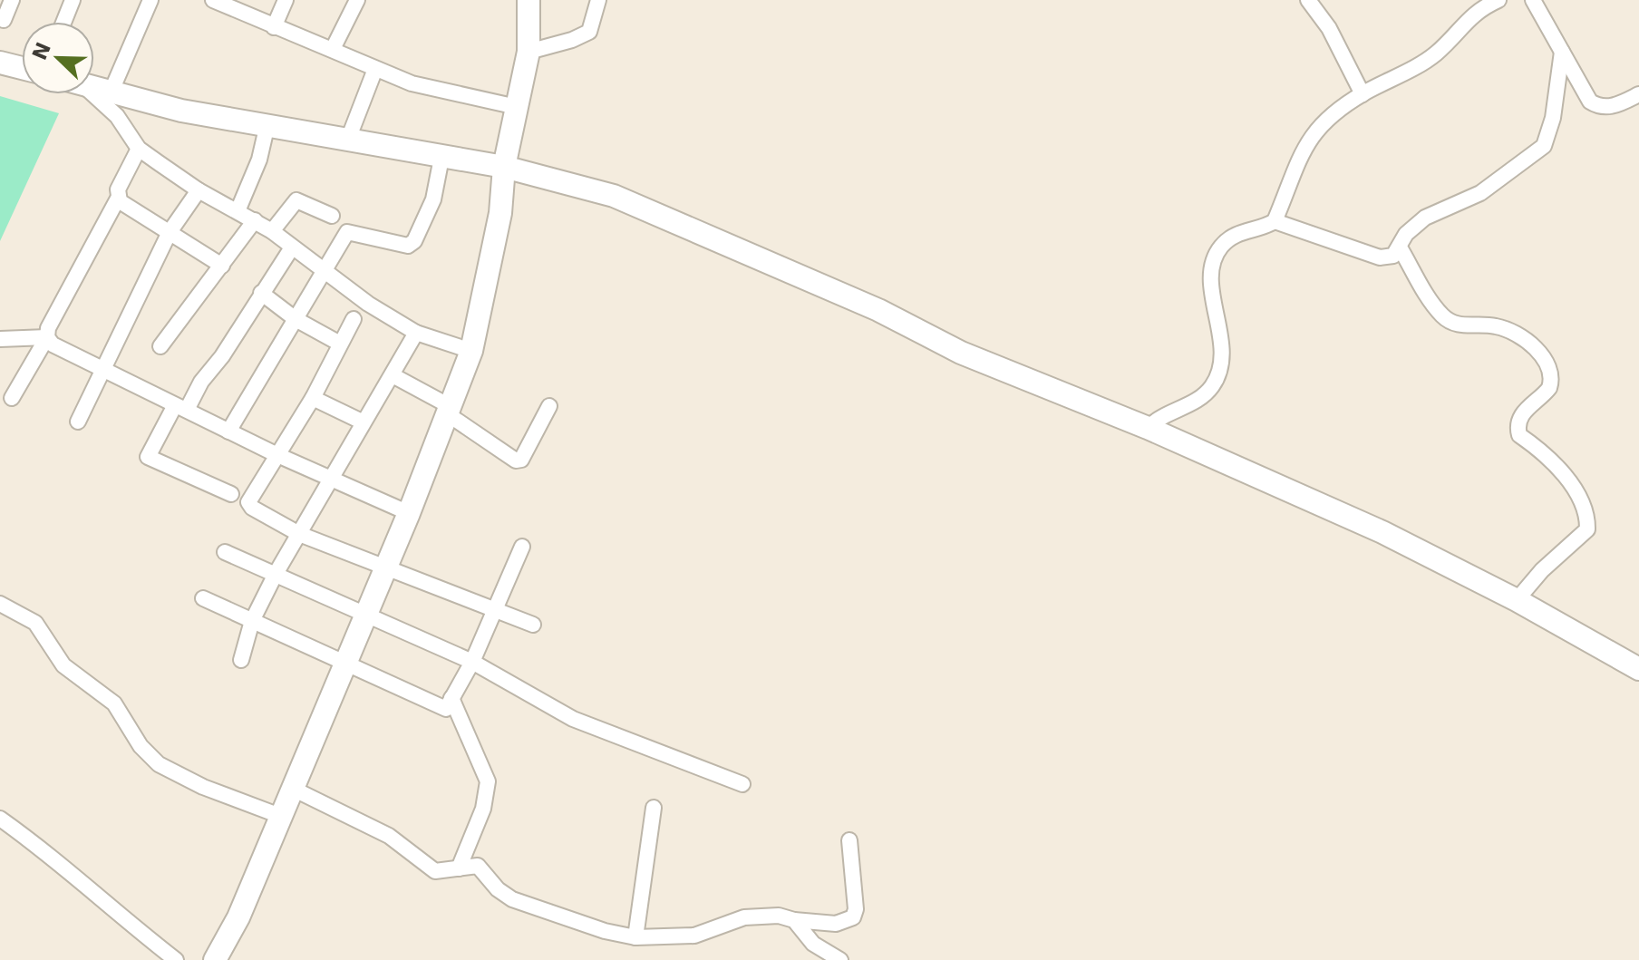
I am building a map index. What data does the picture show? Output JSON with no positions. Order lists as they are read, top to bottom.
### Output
{
  "north": "top left"
}
